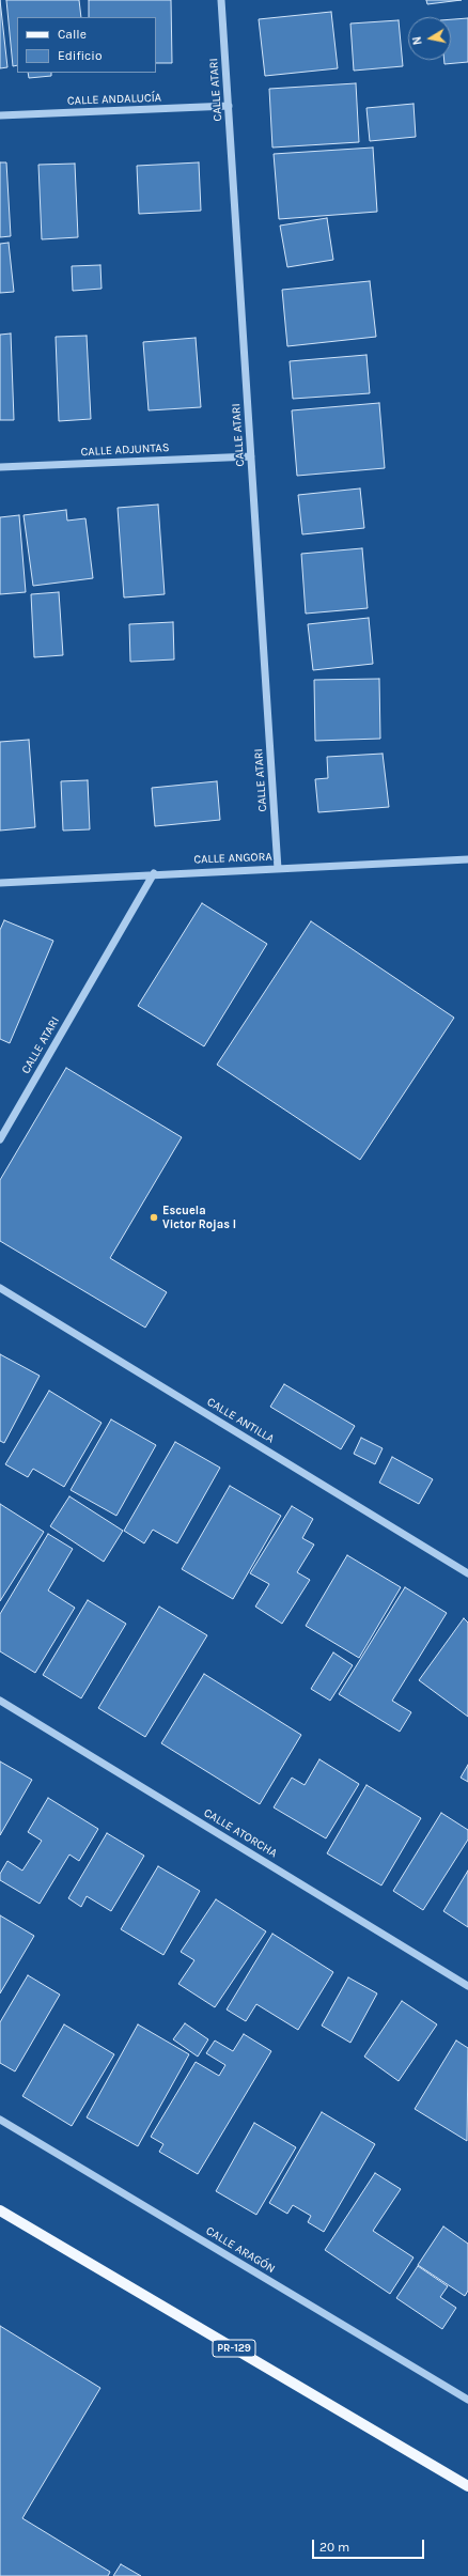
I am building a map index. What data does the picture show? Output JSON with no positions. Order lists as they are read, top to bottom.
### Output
{
  "streets": {
    "main road": ["PR-129"],
    "street": [
      "CALLE ATARI",
      "CALLE ANDALUCÍA",
      "CALLE ADJUNTAS",
      "CALLE ANGORA",
      "CALLE ANTILLA",
      "CALLE ATORCHA",
      "CALLE ARAGÓN"
    ]
  },
  "crossings": [
    ["CALLE ATARI", "CALLE ANDALUCÍA"],
    ["CALLE ATARI", "CALLE ADJUNTAS"],
    ["CALLE ATARI", "CALLE ANGORA"]
  ],
  "places": ["Escuela Victor Rojas I"],
  "legend": ["Calle", "Edificio"],
  "scale_bar": "20 m",
  "north": "left"
}
